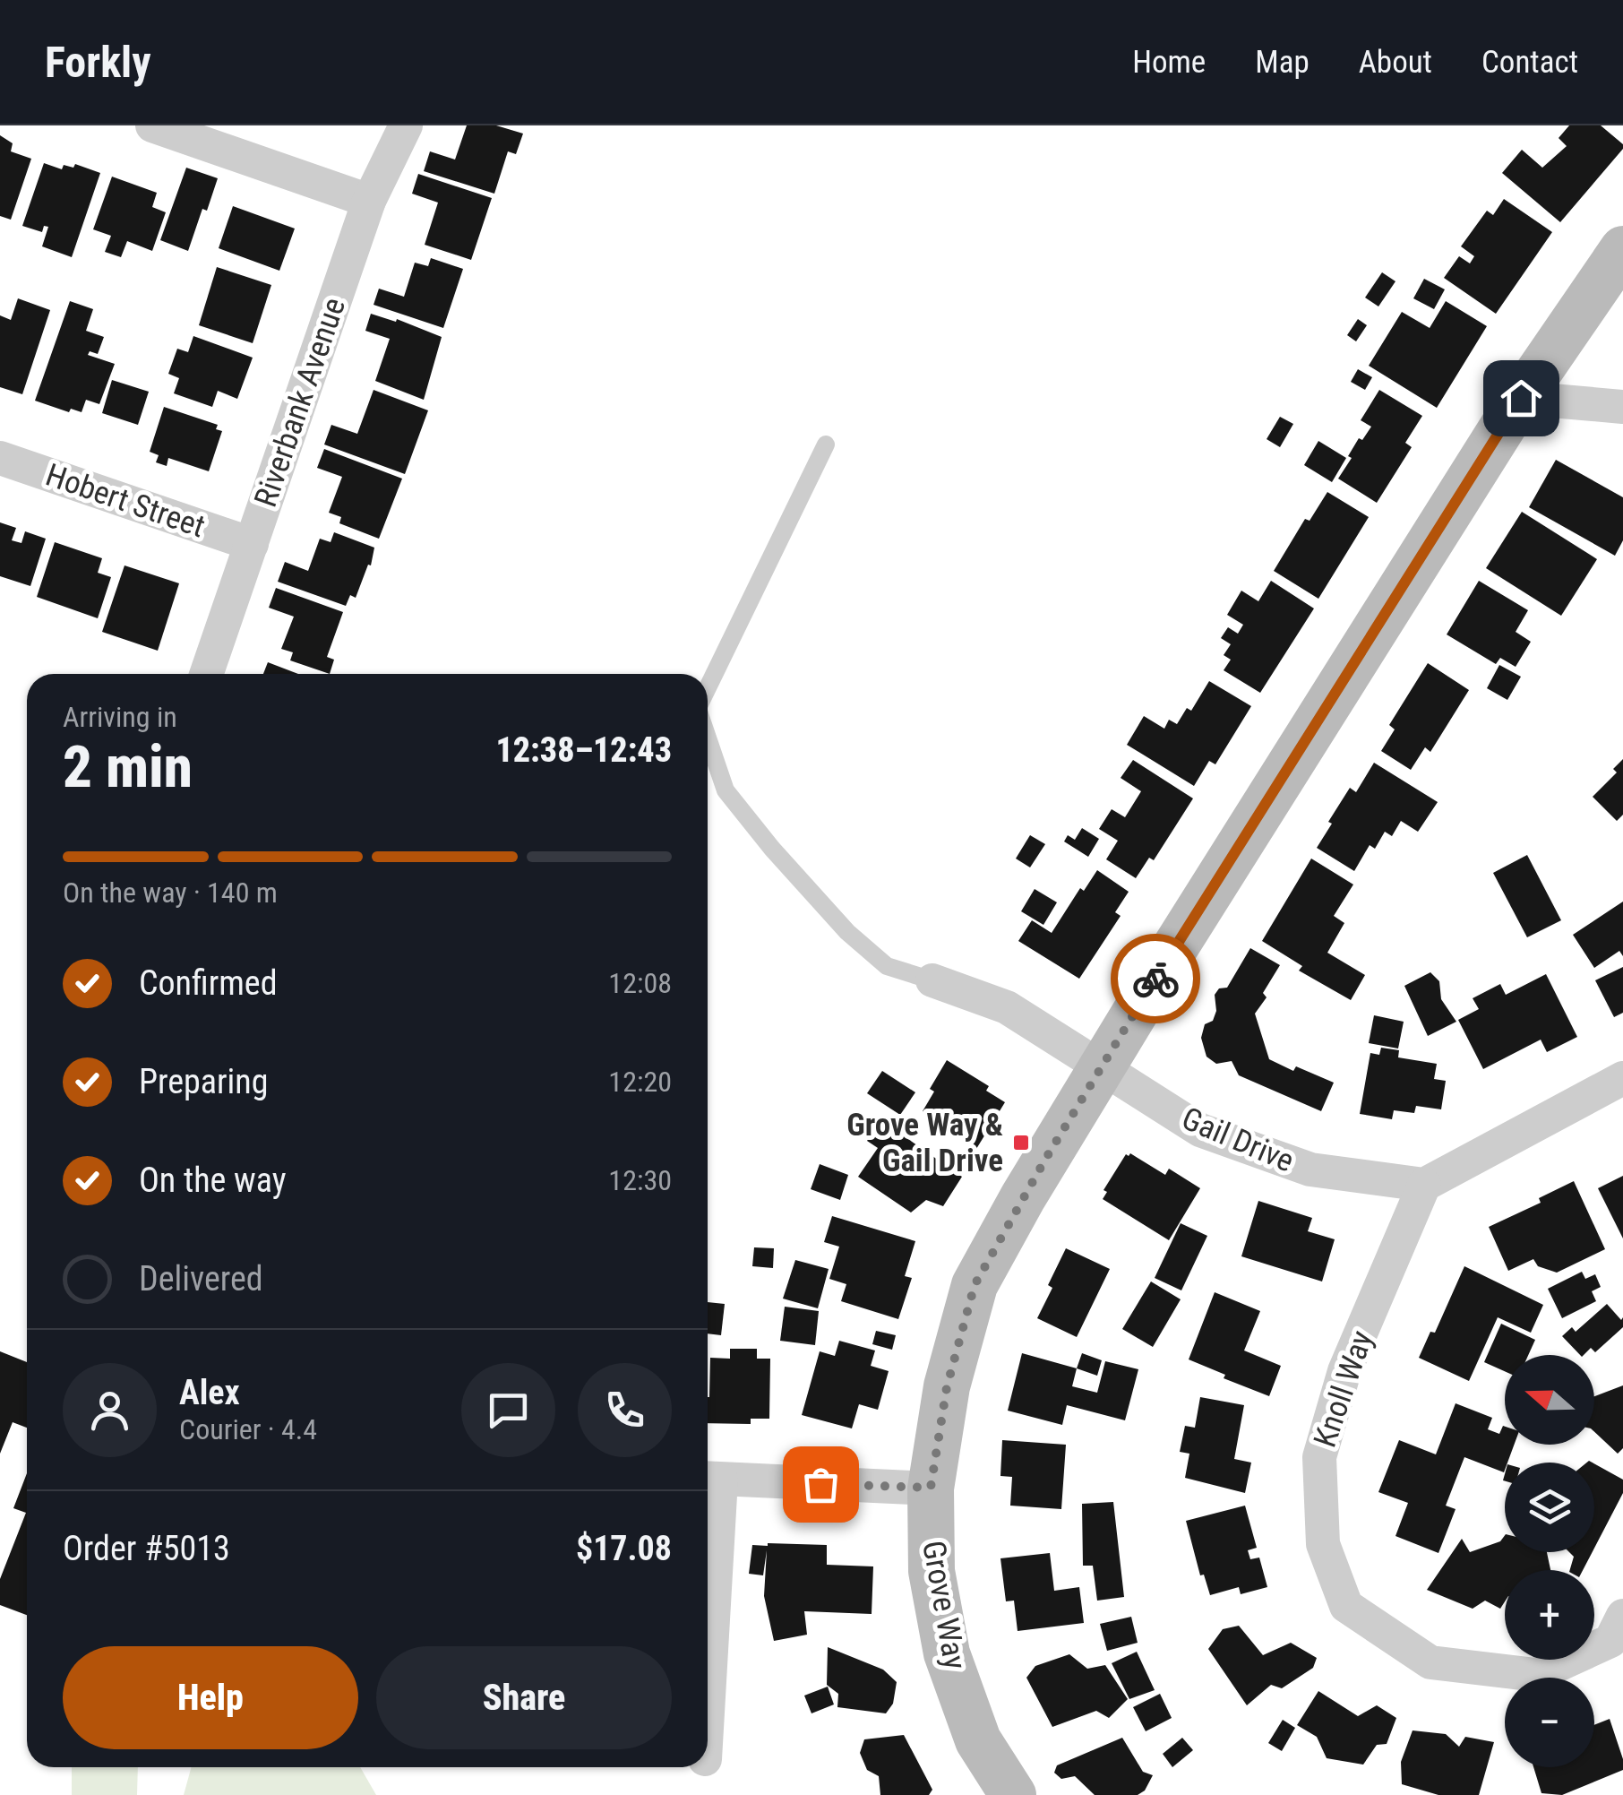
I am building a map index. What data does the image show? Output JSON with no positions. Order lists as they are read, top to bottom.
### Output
{
  "streets": {
    "main road": ["Grove Way"],
    "street": [
      "Riverbank Avenue",
      "Hobert Street",
      "Gail Drive",
      "Knoll Way"
    ]
  },
  "crossings": [
    ["Riverbank Avenue", "Hobert Street"],
    ["Gail Drive", "Knoll Way"],
    ["Gail Drive", "Grove Way"]
  ],
  "places": {
    "transit": ["Grove Way & Gail Drive"]
  },
  "north": "left",
  "page": {
    "header": "Forkly",
    "nav": [
      "Home",
      "Map",
      "About",
      "Contact"
    ],
    "heading": ["2 min", "Arriving in", "12:38–12:43"],
    "panel": [
      "Alex",
      "Courier · 4.4",
      "Order #5013",
      "$17.08"
    ],
    "bar": "On the way · 140 m",
    "list": [
      ["Confirmed", "12:08"],
      ["Preparing", "12:20"],
      ["On the way", "12:30"],
      "Delivered"
    ],
    "map_buttons": ["+", "−"],
    "buttons": ["Help", "Share"]
  }
}
